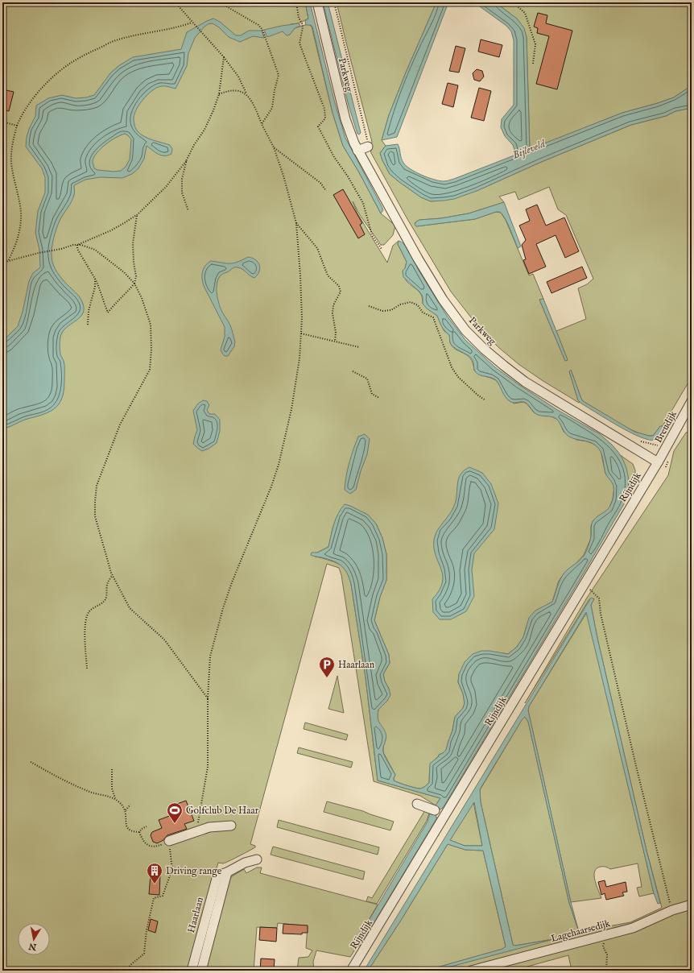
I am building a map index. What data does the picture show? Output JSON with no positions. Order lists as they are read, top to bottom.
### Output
{
  "streets": {
    "street": [
      "Parkweg",
      "Breudijk",
      "Rijndijk",
      "Haarlaan",
      "Lagehaarsedijk"
    ]
  },
  "crossings": [
    ["Parkweg", "Breudijk"],
    ["Parkweg", "Rijndijk"],
    ["Breudijk", "Rijndijk"]
  ],
  "water": ["Bijleveld"],
  "places": {
    "parking": ["Haarlaan"],
    "sports": ["Golfclub De Haar"],
    "building": ["Driving range"]
  },
  "north": "bottom"
}
